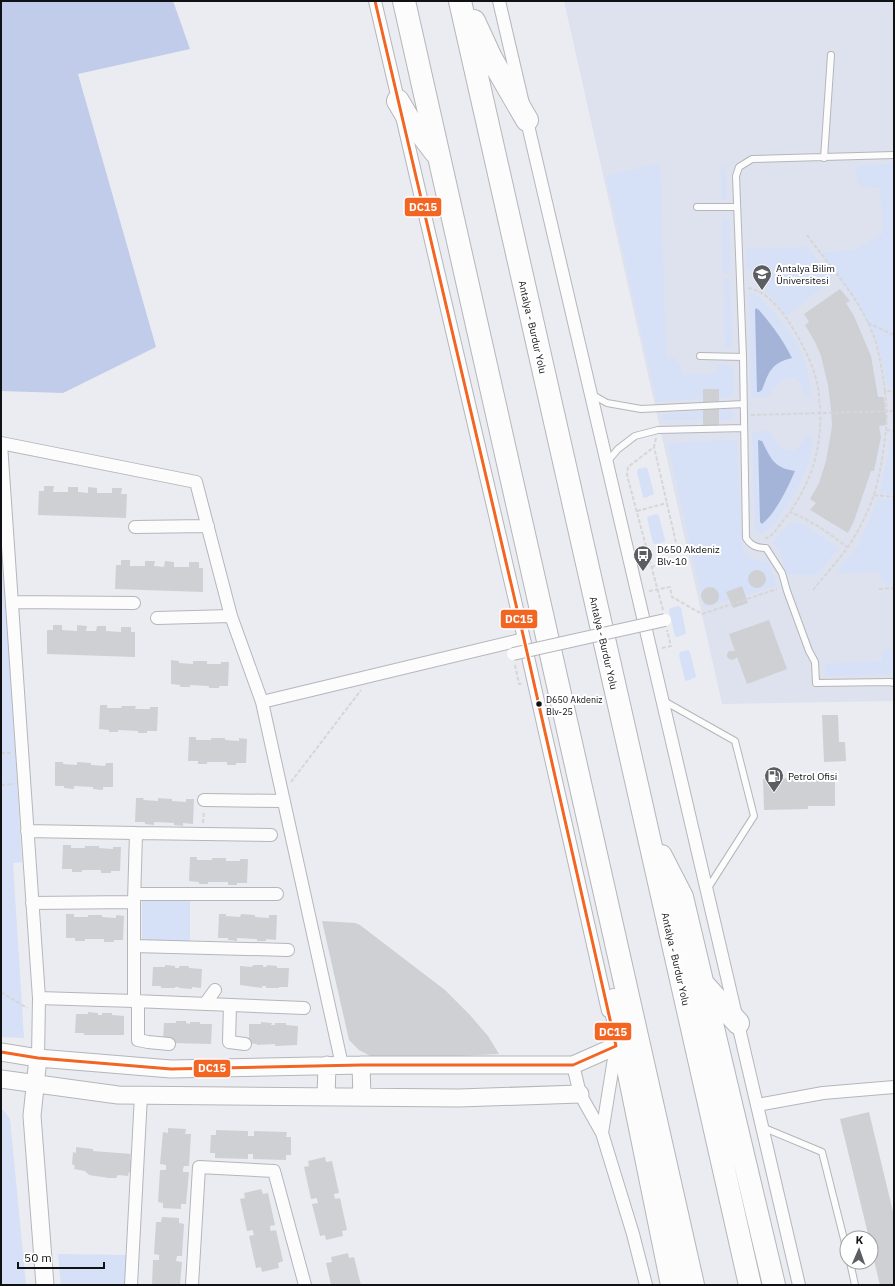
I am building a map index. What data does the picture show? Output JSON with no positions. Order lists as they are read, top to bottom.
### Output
{
  "streets": {
    "highway": ["Antalya - Burdur Yolu"]
  },
  "places": {
    "school or university": ["Antalya Bilim Üniversitesi"],
    "bus stop": ["D650 Akdeniz Blv-10"],
    "other": ["D650 Akdeniz Blv-25"],
    "fuel station": ["Petrol Ofisi"]
  },
  "lines": ["transit line DC15"],
  "scale_bar": "50 m",
  "north": "top"
}
